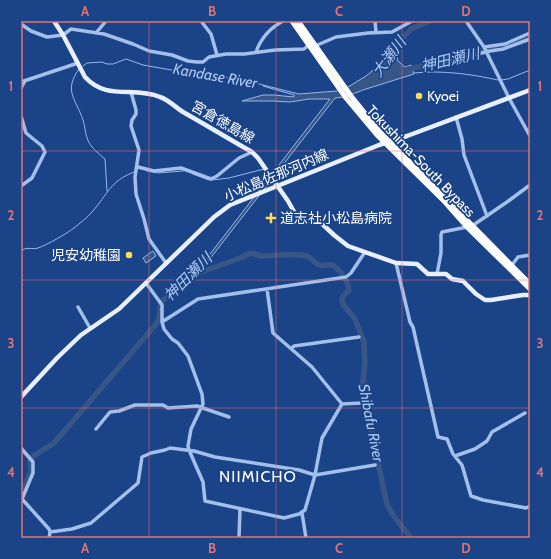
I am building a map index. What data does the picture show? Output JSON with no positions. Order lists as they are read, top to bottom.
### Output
{
  "streets": {
    "highway": ["Tokushima-South Bypass"],
    "main road": ["宮倉徳島線", "小松島佐那河内線"]
  },
  "crossings": [
    ["宮倉徳島線", "小松島佐那河内線"],
    ["Tokushima-South Bypass", "小松島佐那河内線"]
  ],
  "districts": ["NIIMICHO"],
  "water": [
    "大瀬川",
    "神田瀬川",
    "Kandase River",
    "Shibafu River"
  ],
  "places": {
    "other": ["Kyoei", "児安幼稚園"],
    "health": ["道志社小松島病院"]
  },
  "grid": {
    "columns": [
      "A",
      "B",
      "C",
      "D"
    ],
    "rows": [
      "1",
      "2",
      "3",
      "4"
    ]
  }
}
